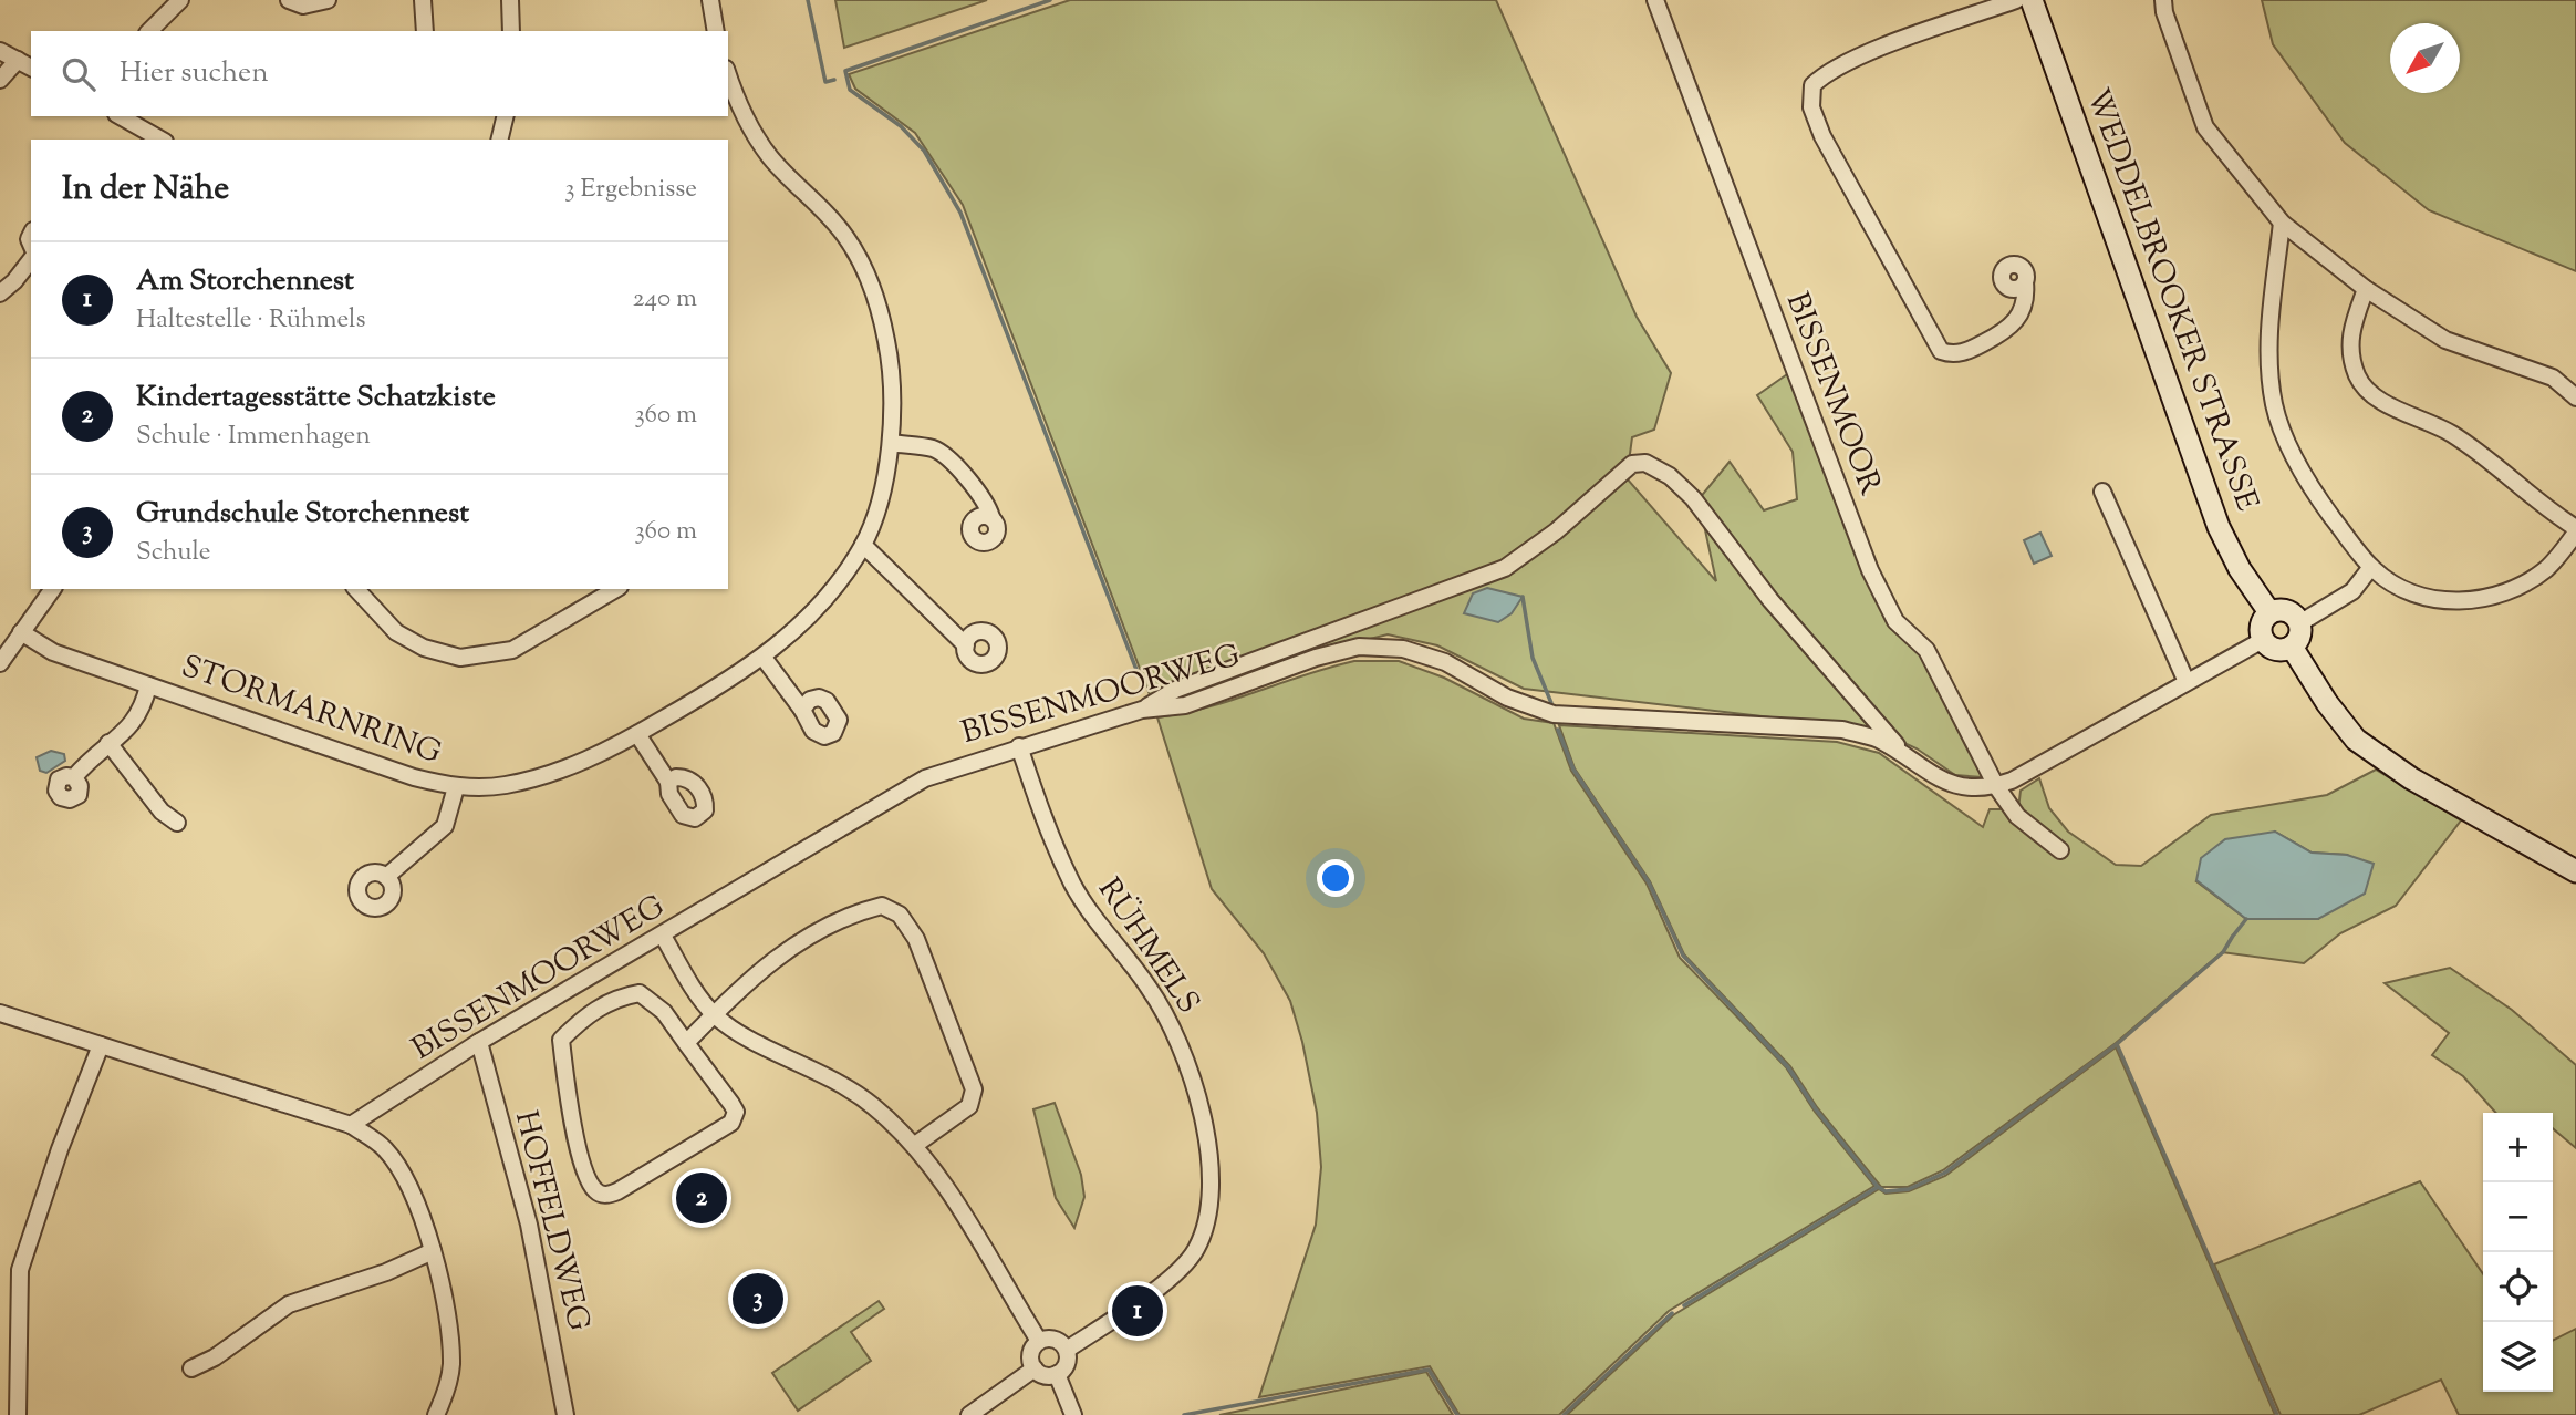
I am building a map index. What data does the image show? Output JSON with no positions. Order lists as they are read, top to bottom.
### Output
{
  "streets": {
    "street": [
      "WEDDELBROOKER STRASSE",
      "BISSENMOOR",
      "BISSENMOORWEG",
      "STORMARNRING",
      "RÜHMELS",
      "HOFFELDWEG"
    ]
  },
  "crossings": [
    ["WEDDELBROOKER STRASSE", "BISSENMOORWEG"],
    ["BISSENMOOR", "BISSENMOORWEG"],
    ["BISSENMOORWEG", "RÜHMELS"],
    ["BISSENMOORWEG", "HOFFELDWEG"]
  ],
  "north": "bottom left",
  "page": {
    "search": "Hier suchen",
    "heading": ["In der Nähe", "3 Ergebnisse"],
    "list": [
      {
        "mark": "1",
        "name": "Am Storchennest",
        "note": "Haltestelle · Rühmels",
        "value": "240 m"
      },
      {
        "mark": "2",
        "name": "Kindertagesstätte Schatzkiste",
        "note": "Schule · Immenhagen",
        "value": "360 m"
      },
      {
        "mark": "3",
        "name": "Grundschule Storchennest",
        "note": "Schule",
        "value": "360 m"
      }
    ],
    "map_buttons": ["+", "−"],
    "pins": ["2", "3", "1"]
  }
}
